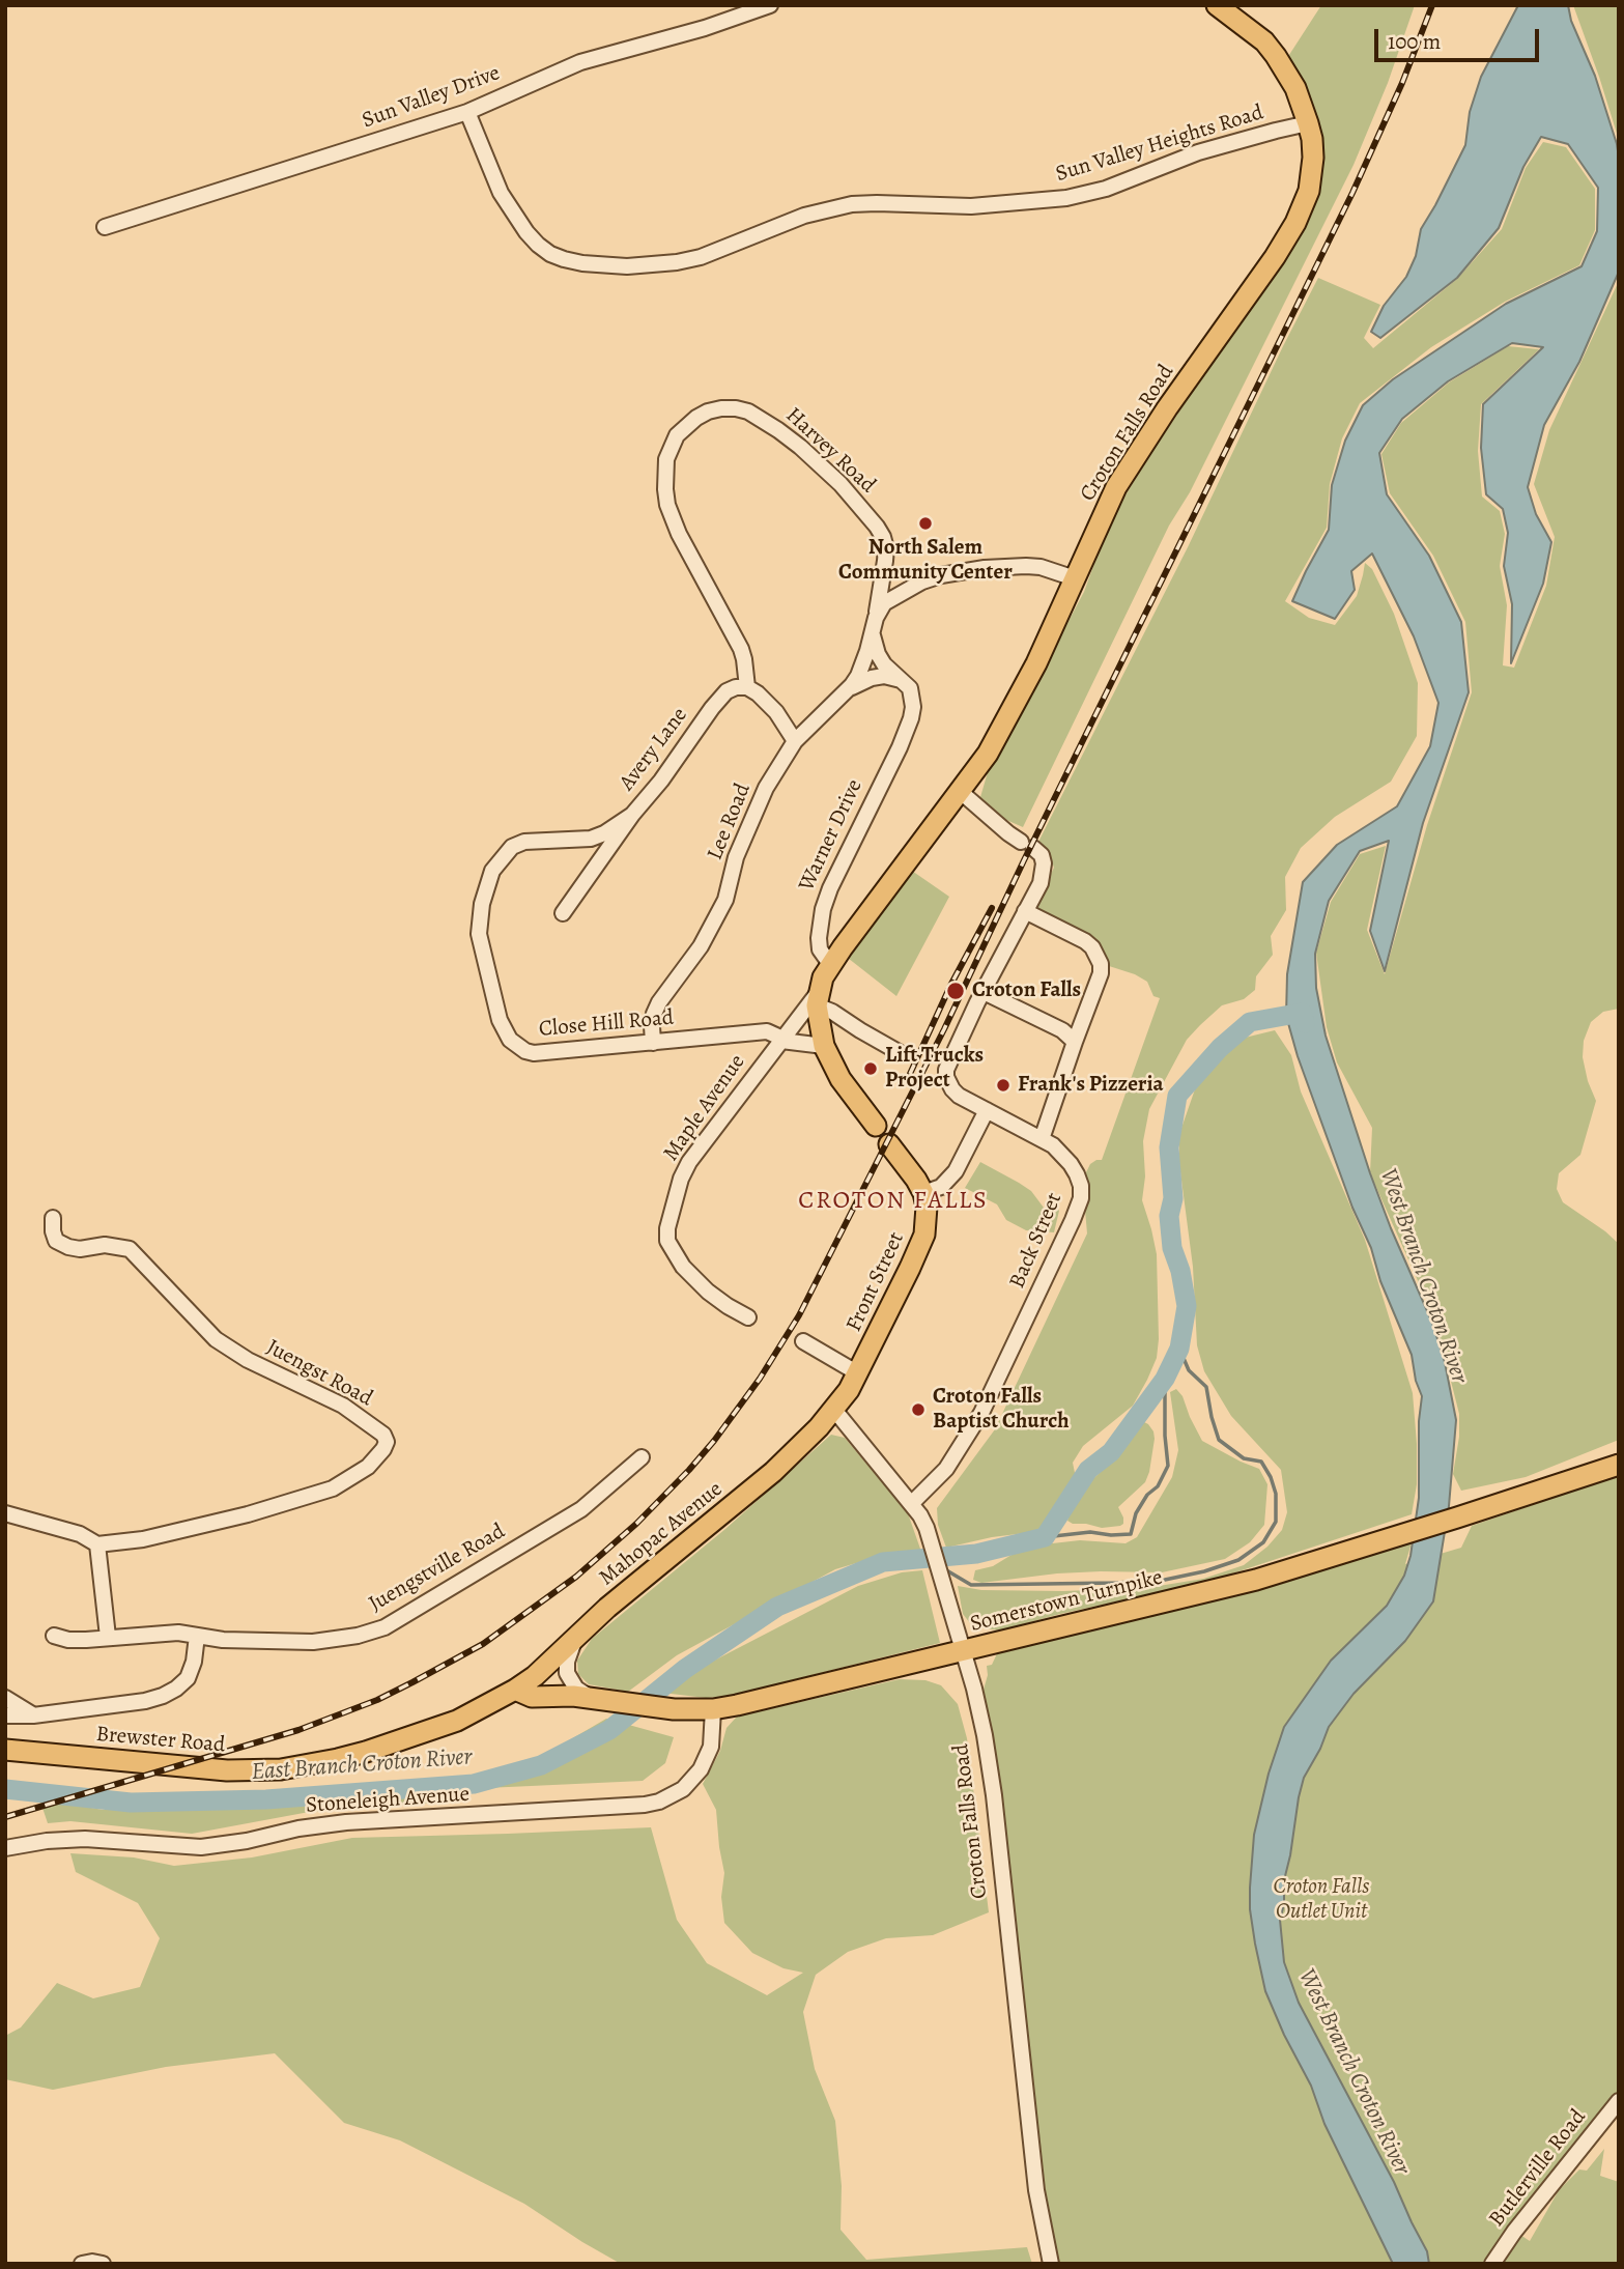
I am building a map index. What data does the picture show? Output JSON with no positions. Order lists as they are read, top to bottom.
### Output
{
  "streets": {
    "main road": [
      "Croton Falls Road",
      "Front Street",
      "Mahopac Avenue",
      "Somerstown Turnpike",
      "Brewster Road"
    ],
    "street": [
      "Sun Valley Drive",
      "Sun Valley Heights Road",
      "Harvey Road",
      "Avery Lane",
      "Lee Road",
      "Warner Drive",
      "Close Hill Road",
      "Maple Avenue",
      "Back Street",
      "Juengst Road",
      "Juengstville Road",
      "Stoneleigh Avenue",
      "Butlerville Road"
    ]
  },
  "crossings": [
    ["Sun Valley Drive", "Sun Valley Heights Road"],
    ["Sun Valley Heights Road", "Croton Falls Road"],
    ["Croton Falls Road", "Warner Drive"],
    ["Croton Falls Road", "Back Street"],
    ["Croton Falls Road", "Front Street"],
    ["Croton Falls Road", "Mahopac Avenue"],
    ["Croton Falls Road", "Somerstown Turnpike"],
    ["Harvey Road", "Avery Lane"],
    ["Harvey Road", "Lee Road"],
    ["Avery Lane", "Close Hill Road"],
    ["Lee Road", "Close Hill Road"],
    ["Close Hill Road", "Maple Avenue"],
    ["Front Street", "Mahopac Avenue"],
    ["Mahopac Avenue", "Somerstown Turnpike"],
    ["Mahopac Avenue", "Brewster Road"],
    ["Somerstown Turnpike", "Brewster Road"],
    ["Somerstown Turnpike", "Stoneleigh Avenue"]
  ],
  "districts": ["CROTON FALLS"],
  "water": ["West Branch Croton River", "East Branch Croton River"],
  "parks": ["Croton Falls Outlet Unit"],
  "places": [
    "North Salem Community Center",
    "Croton Falls",
    "Lift Trucks Project",
    "Frank's Pizzeria",
    "Croton Falls Baptist Church"
  ],
  "scale_bar": "100 m"
}
